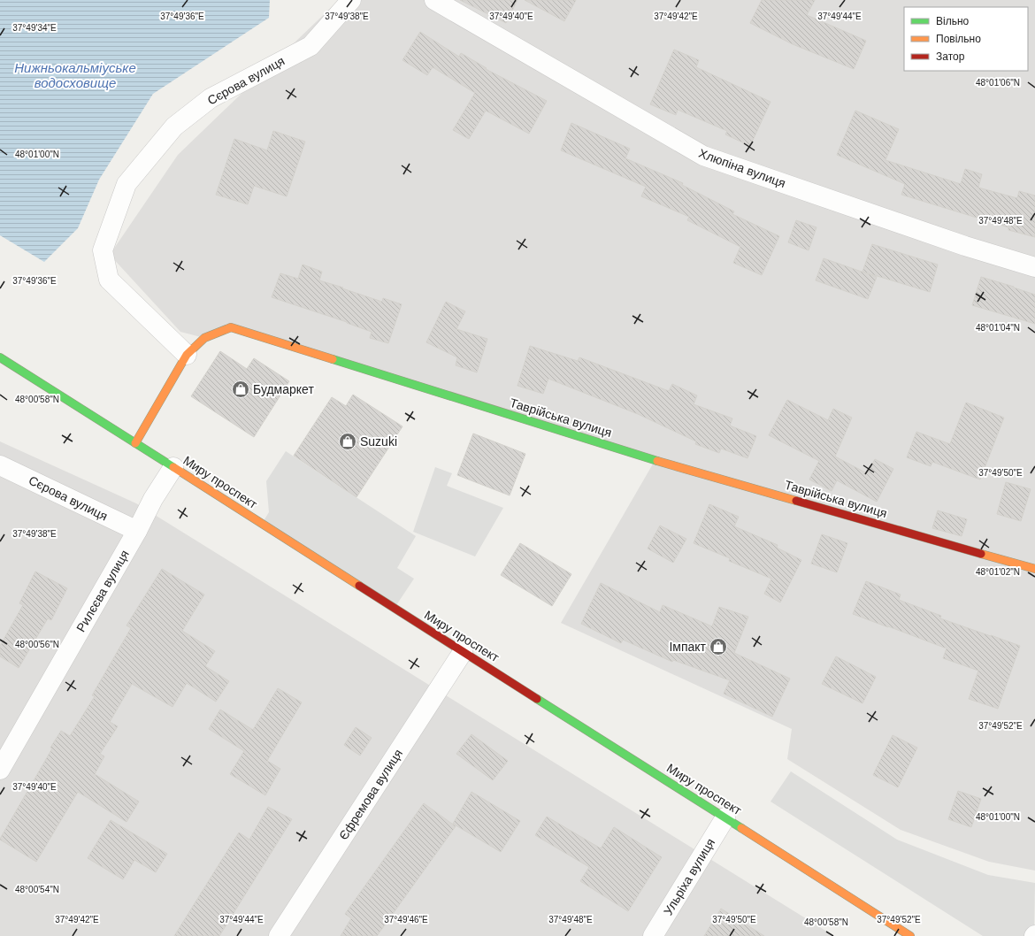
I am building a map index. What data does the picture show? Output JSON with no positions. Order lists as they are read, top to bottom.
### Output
{
  "streets": {
    "main road": ["Таврійська вулиця", "Миру проспект"],
    "street": [
      "Сєрова вулиця",
      "Хлюпіна вулиця",
      "Рилєєва вулиця",
      "Єфремова вулиця",
      "Ульріха вулиця"
    ]
  },
  "crossings": [
    ["Сєрова вулиця", "Таврійська вулиця"],
    ["Сєрова вулиця", "Рилєєва вулиця"],
    ["Таврійська вулиця", "Миру проспект"],
    ["Миру проспект", "Рилєєва вулиця"],
    ["Миру проспект", "Єфремова вулиця"],
    ["Миру проспект", "Ульріха вулиця"]
  ],
  "water": ["Нижньокальміуське водосховище"],
  "places": {
    "shop": ["Будмаркет", "Suzuki", "Iмпакт"]
  },
  "legend": ["Вільно", "Повільно", "Затор"],
  "coordinates": [
    "37°49'36\"E",
    "37°49'38\"E",
    "37°49'40\"E",
    "37°49'42\"E",
    "37°49'44\"E",
    "37°49'34\"E",
    "48°01'06\"N",
    "48°01'00\"N",
    "37°49'48\"E",
    "48°01'04\"N",
    "48°00'58\"N",
    "37°49'50\"E",
    "48°01'02\"N",
    "48°00'56\"N",
    "37°49'52\"E",
    "48°00'54\"N",
    "37°49'46\"E"
  ]
}
